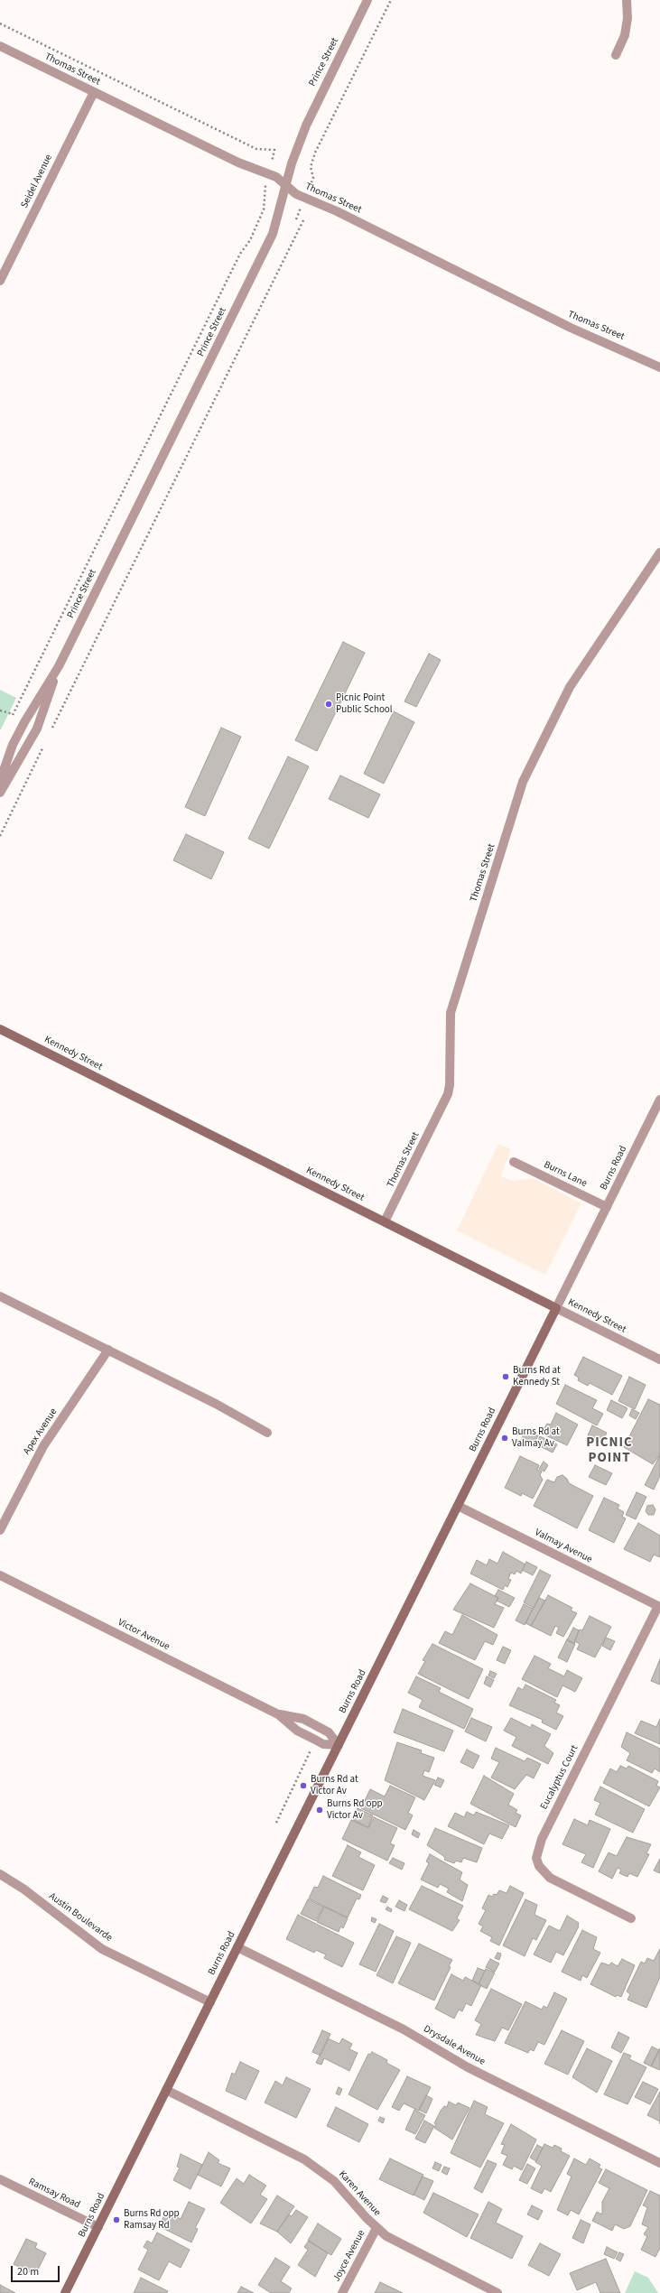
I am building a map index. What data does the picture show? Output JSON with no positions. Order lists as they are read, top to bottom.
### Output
{
  "streets": {
    "street": [
      "Prince Street",
      "Thomas Street",
      "Seidel Avenue",
      "Kennedy Street",
      "Burns Road",
      "Burns Lane",
      "Apex Avenue",
      "Valmay Avenue",
      "Victor Avenue",
      "Eucalyptus Court",
      "Austin Boulevarde",
      "Drysdale Avenue",
      "Ramsay Road",
      "Karen Avenue",
      "Joyce Avenue"
    ]
  },
  "crossings": [
    ["Prince Street", "Thomas Street"],
    ["Thomas Street", "Seidel Avenue"],
    ["Thomas Street", "Kennedy Street"],
    ["Kennedy Street", "Burns Road"],
    ["Burns Road", "Burns Lane"],
    ["Burns Road", "Valmay Avenue"],
    ["Burns Road", "Victor Avenue"],
    ["Burns Road", "Austin Boulevarde"],
    ["Burns Road", "Drysdale Avenue"],
    ["Burns Road", "Ramsay Road"],
    ["Burns Road", "Karen Avenue"],
    ["Valmay Avenue", "Eucalyptus Court"],
    ["Karen Avenue", "Joyce Avenue"]
  ],
  "districts": ["PICNIC POINT"],
  "places": [
    "Picnic Point Public School",
    "Burns Rd at Kennedy St",
    "Burns Rd at Valmay Av",
    "Burns Rd at Victor Av",
    "Burns Rd opp Victor Av",
    "Burns Rd opp Ramsay Rd"
  ],
  "scale_bar": "20 m"
}
